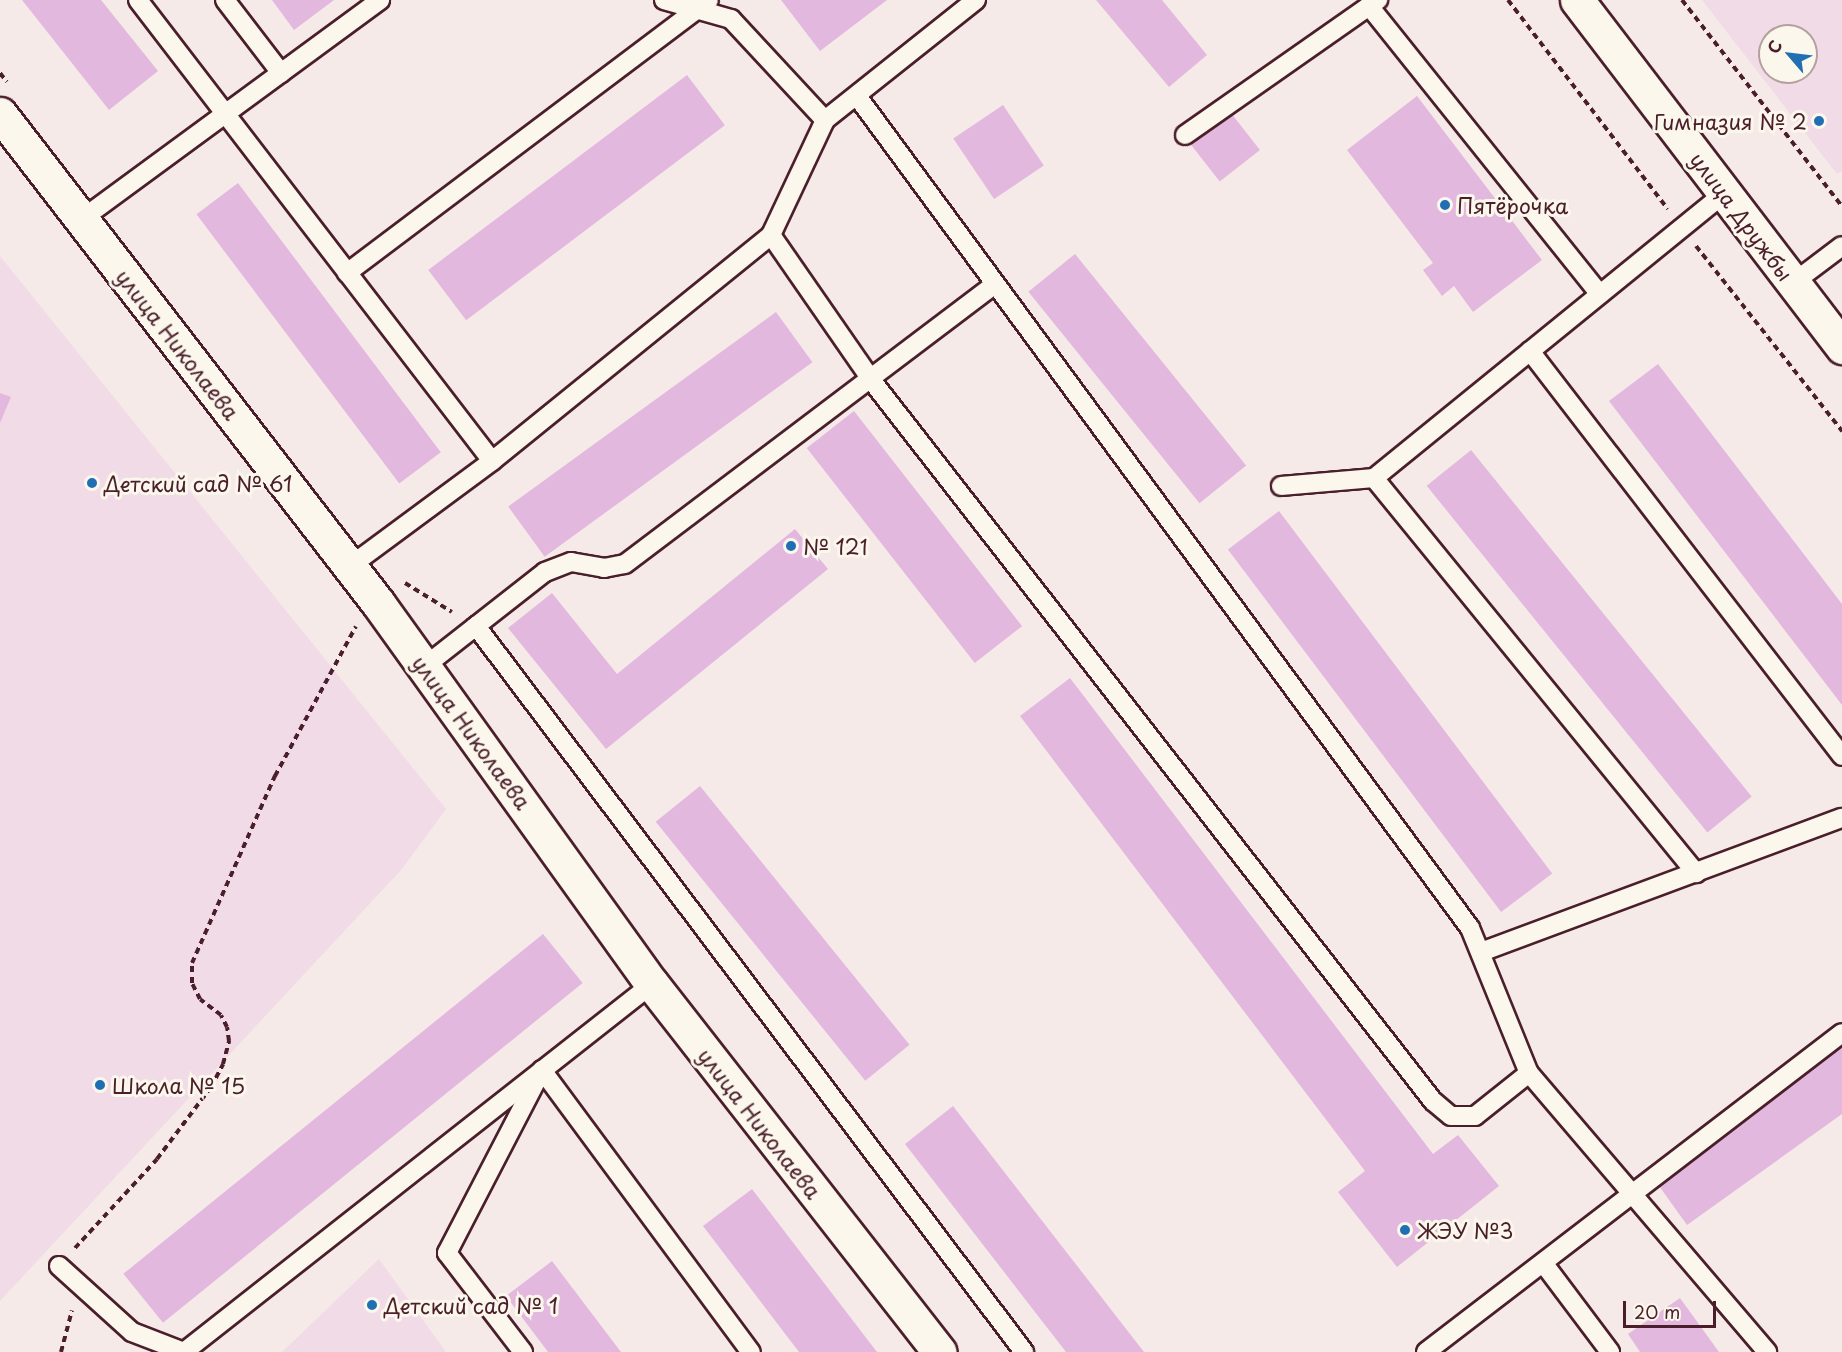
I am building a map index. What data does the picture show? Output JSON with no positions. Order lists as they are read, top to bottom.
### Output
{
  "streets": {
    "main road": ["улица Дружбы", "улица Николаева"]
  },
  "places": [
    "Гимназия № 2",
    "Пятёрочка",
    "Детский сад № 61",
    "№ 121",
    "Школа № 15",
    "ЖЭУ №3",
    "Детский сад № 1"
  ],
  "scale_bar": "20 m",
  "north": "top left"
}
